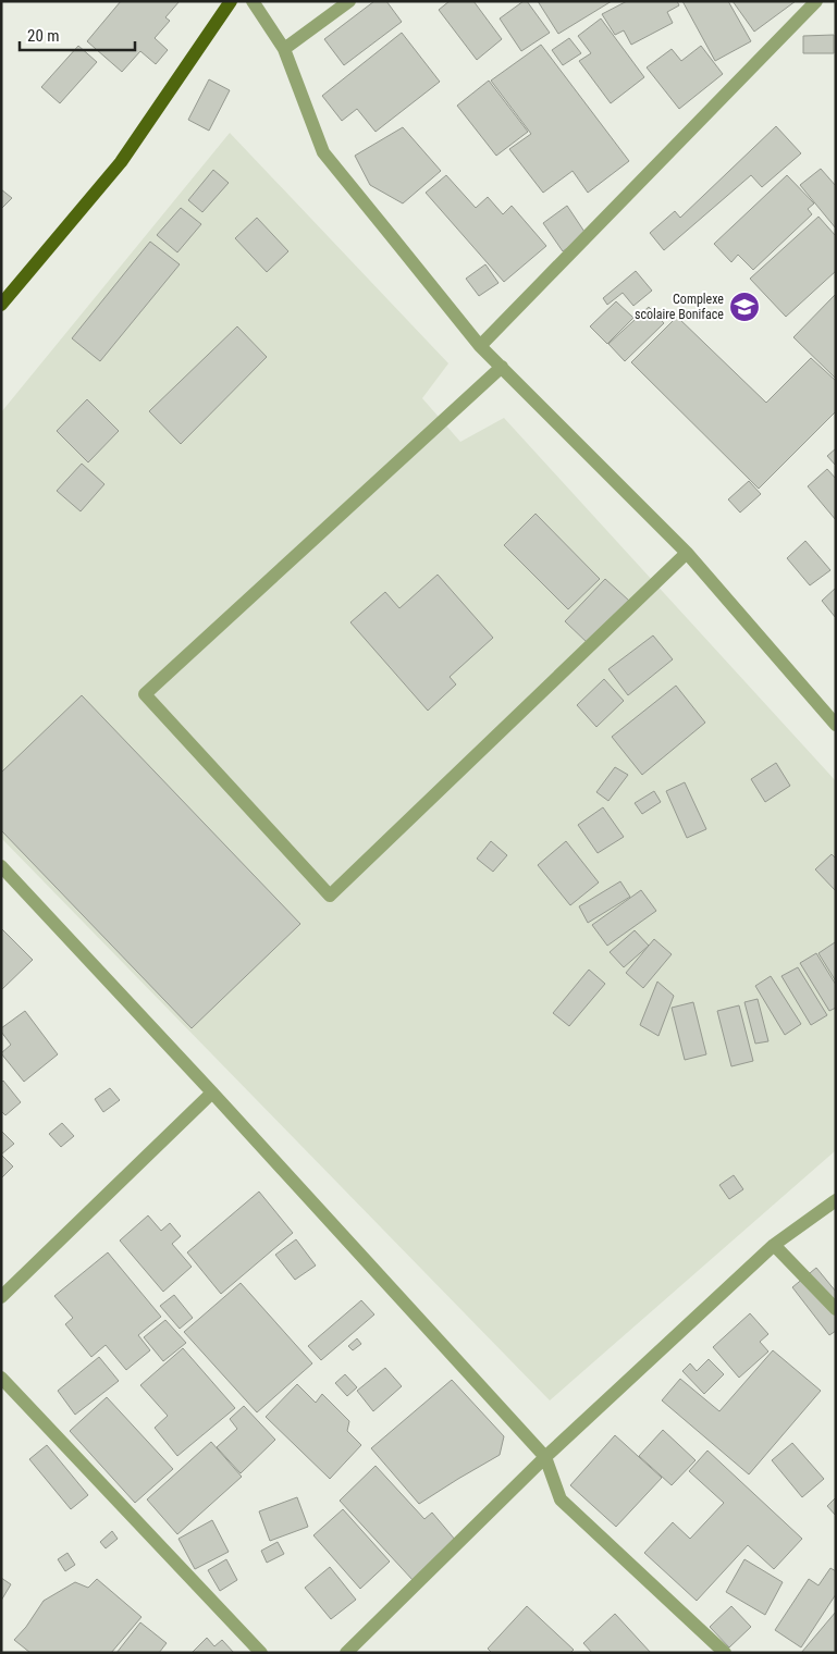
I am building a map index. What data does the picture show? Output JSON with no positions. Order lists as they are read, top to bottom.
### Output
{
  "places": {
    "school or university": ["Complexe scolaire Boniface"]
  },
  "scale_bar": "20 m"
}
